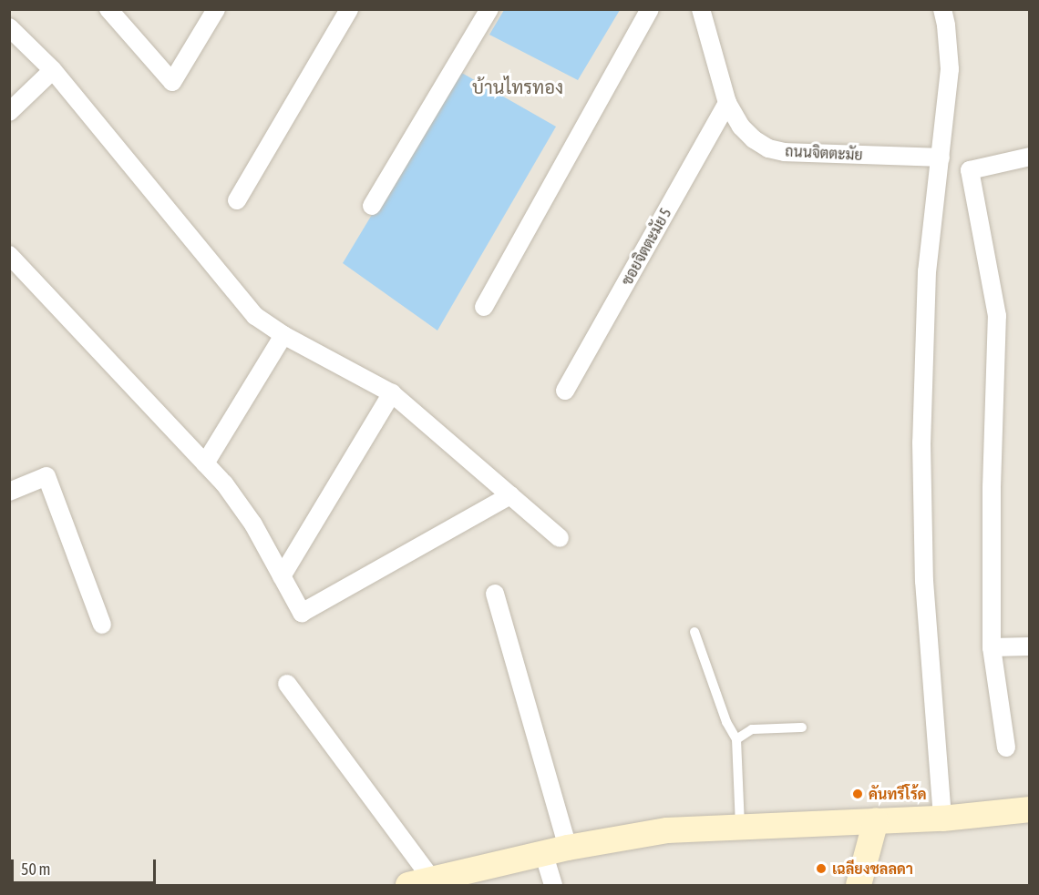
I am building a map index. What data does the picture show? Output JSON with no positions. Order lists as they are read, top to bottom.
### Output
{
  "streets": {
    "street": ["ถนนจิตตะมัย", "ซอยจิตตะมัย 5"]
  },
  "crossings": [
    ["ถนนจิตตะมัย", "ซอยจิตตะมัย 5"]
  ],
  "districts": ["บ้านไทรทอง"],
  "places": ["คันทรีโร้ด", "เฉลียงชลลดา"],
  "scale_bar": "50 m"
}
